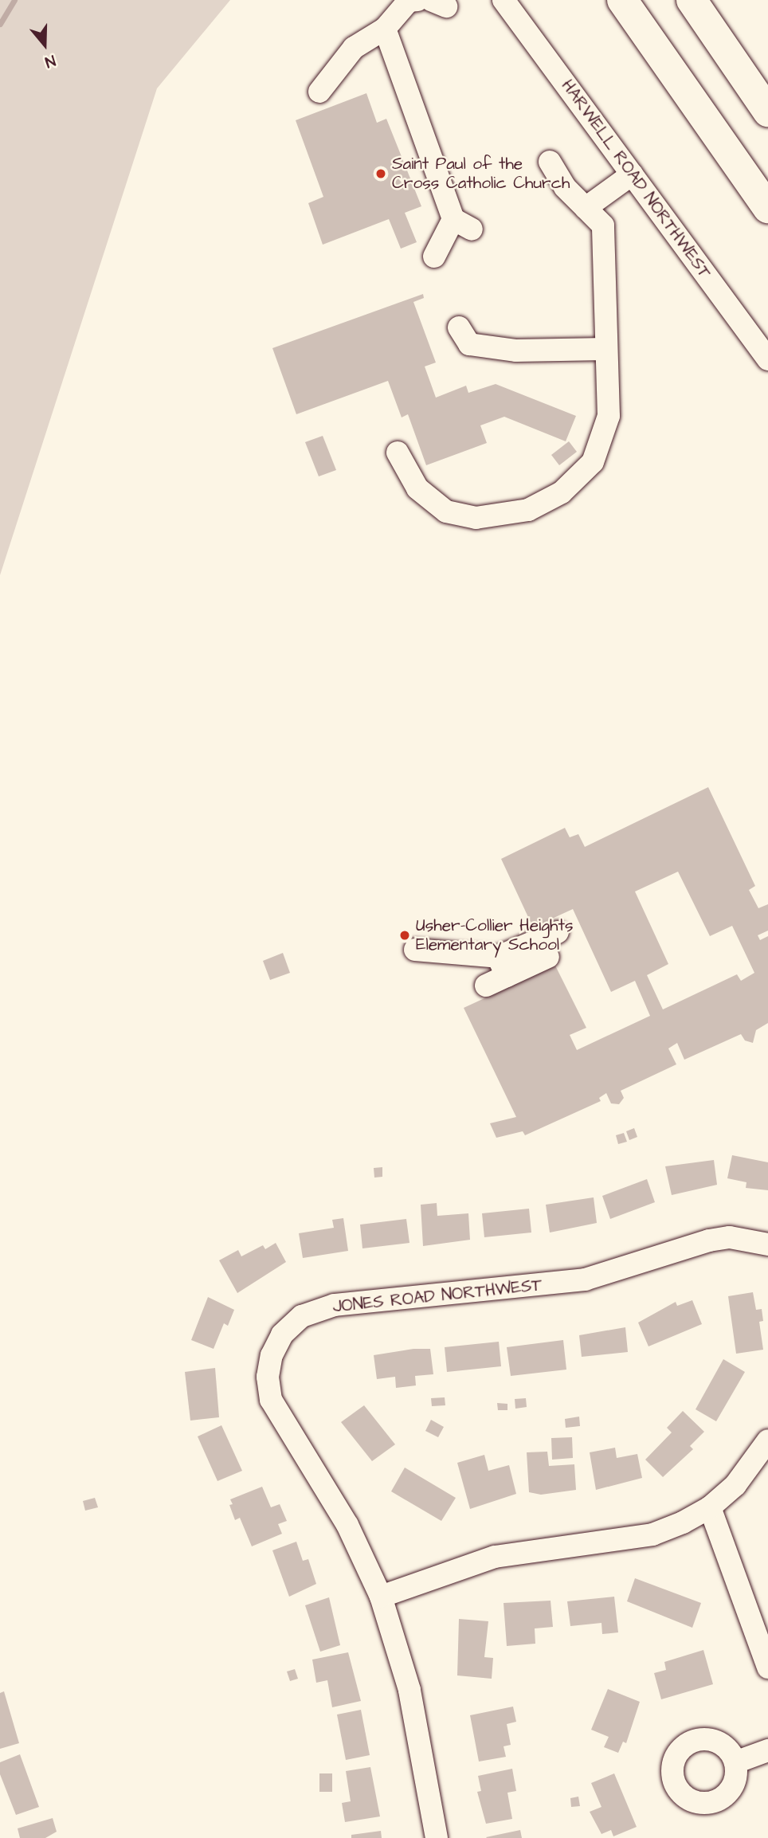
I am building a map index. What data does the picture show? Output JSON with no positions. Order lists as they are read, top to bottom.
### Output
{
  "streets": {
    "street": ["HARWELL ROAD NORTHWEST", "JONES ROAD NORTHWEST"]
  },
  "places": ["Saint Paul of the Cross Catholic Church", "Usher-Collier Heights Elementary School"],
  "north": "bottom"
}
